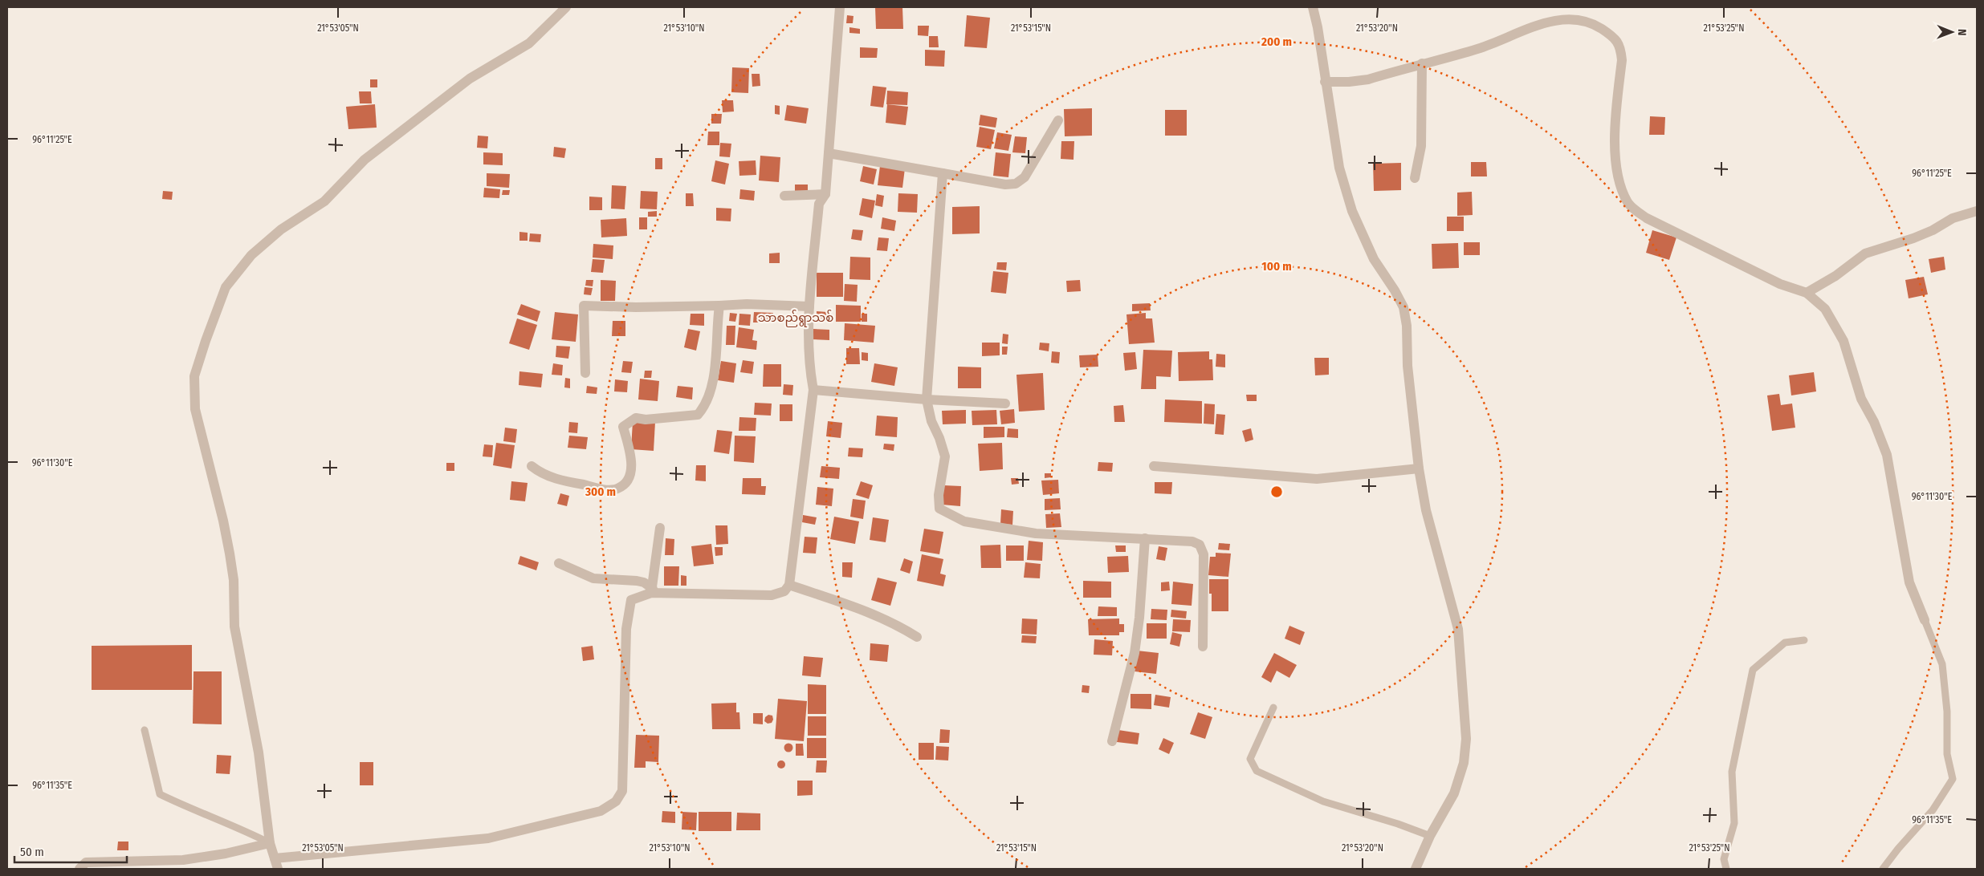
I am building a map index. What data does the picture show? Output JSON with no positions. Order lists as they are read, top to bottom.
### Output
{
  "districts": ["သာစည်ရွာသစ်"],
  "scale_bar": "50 m",
  "north": "right",
  "coordinates": [
    "21°53'05\"N",
    "21°53'10\"N",
    "21°53'15\"N",
    "21°53'20\"N",
    "21°53'25\"N",
    "96°11'25\"E",
    "96°11'30\"E",
    "96°11'35\"E"
  ],
  "rings": ["200 m", "100 m", "300 m"]
}
